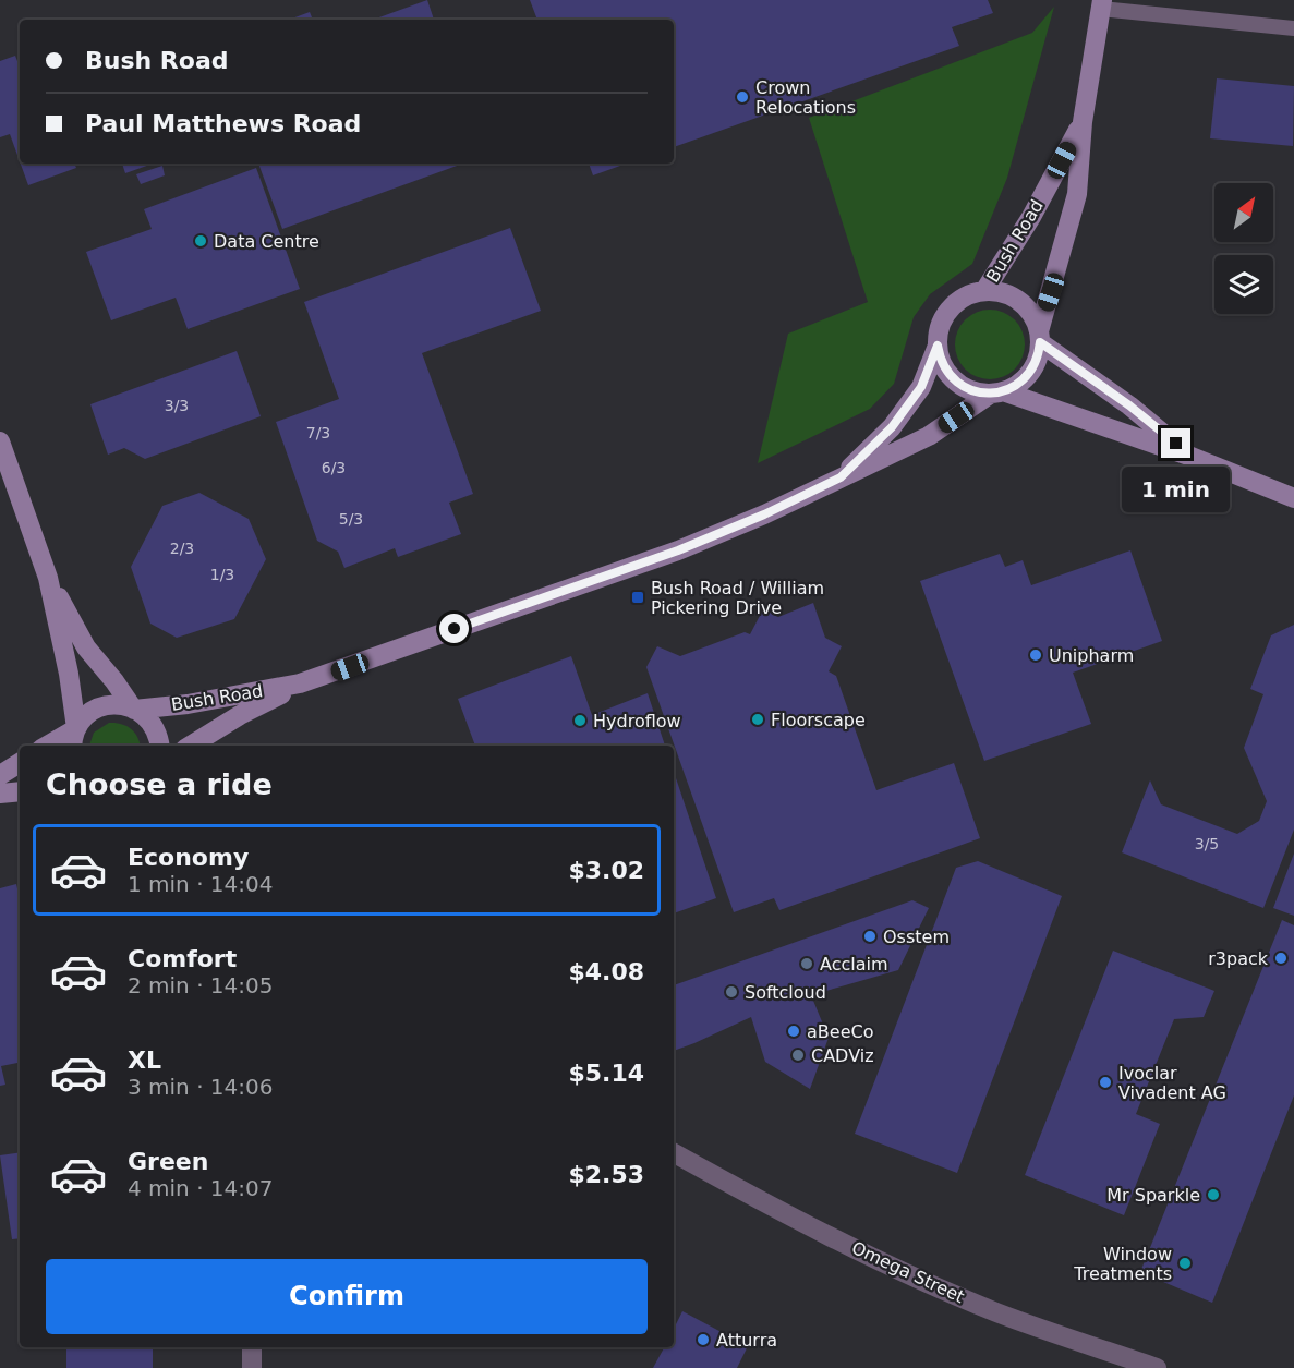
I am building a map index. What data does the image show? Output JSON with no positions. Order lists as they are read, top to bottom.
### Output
{
  "streets": {
    "main road": ["Bush Road"],
    "street": ["Omega Street"]
  },
  "places": {
    "other": [
      "Crown Relocations",
      "Data Centre",
      "Unipharm",
      "Floorscape",
      "Hydroflow",
      "Osstem",
      "r3pack",
      "Acclaim",
      "Softcloud",
      "aBeeCo",
      "CADViz",
      "Ivoclar Vivadent AG",
      "Mr Sparkle",
      "Window Treatments",
      "Atturra"
    ],
    "transit": ["Bush Road / William Pickering Drive"]
  },
  "house_numbers": [
    "3/3",
    "7/3",
    "6/3",
    "5/3",
    "2/3",
    "1/3",
    "3/5"
  ],
  "north": "top right",
  "page": {
    "banner": ["Bush Road", "Paul Matthews Road"],
    "bubble": "1 min",
    "heading": "Choose a ride",
    "list": [
      {
        "name": "Economy",
        "note": "1 min · 14:04",
        "value": "$3.02"
      },
      {
        "name": "Comfort",
        "note": "2 min · 14:05",
        "value": "$4.08"
      },
      {
        "name": "XL",
        "note": "3 min · 14:06",
        "value": "$5.14"
      },
      {
        "name": "Green",
        "note": "4 min · 14:07",
        "value": "$2.53"
      }
    ],
    "buttons": "Confirm"
  }
}
